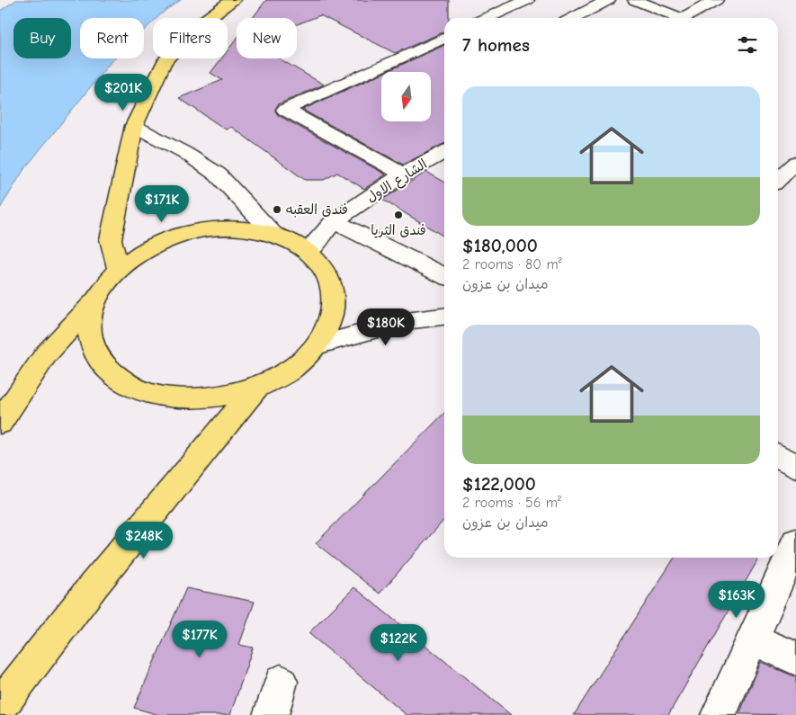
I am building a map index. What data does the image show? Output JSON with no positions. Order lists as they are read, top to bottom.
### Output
{
  "streets": {
    "street": ["الشارع الاول"]
  },
  "places": ["فندق العقبه", "فندق الثريا"],
  "north": "bottom",
  "page": {
    "chip": [
      "Buy",
      "Rent",
      "Filters",
      "New"
    ],
    "heading": "7 homes",
    "list": [
      {
        "name": "$180,000",
        "note": "2 rooms · 80 m² · ميدان بن عزون"
      },
      {
        "name": "$122,000",
        "note": "2 rooms · 56 m² · ميدان بن عزون"
      }
    ],
    "price": [
      "$201K",
      "$171K",
      "$180K",
      "$248K",
      "$163K",
      "$177K",
      "$122K"
    ]
  }
}
